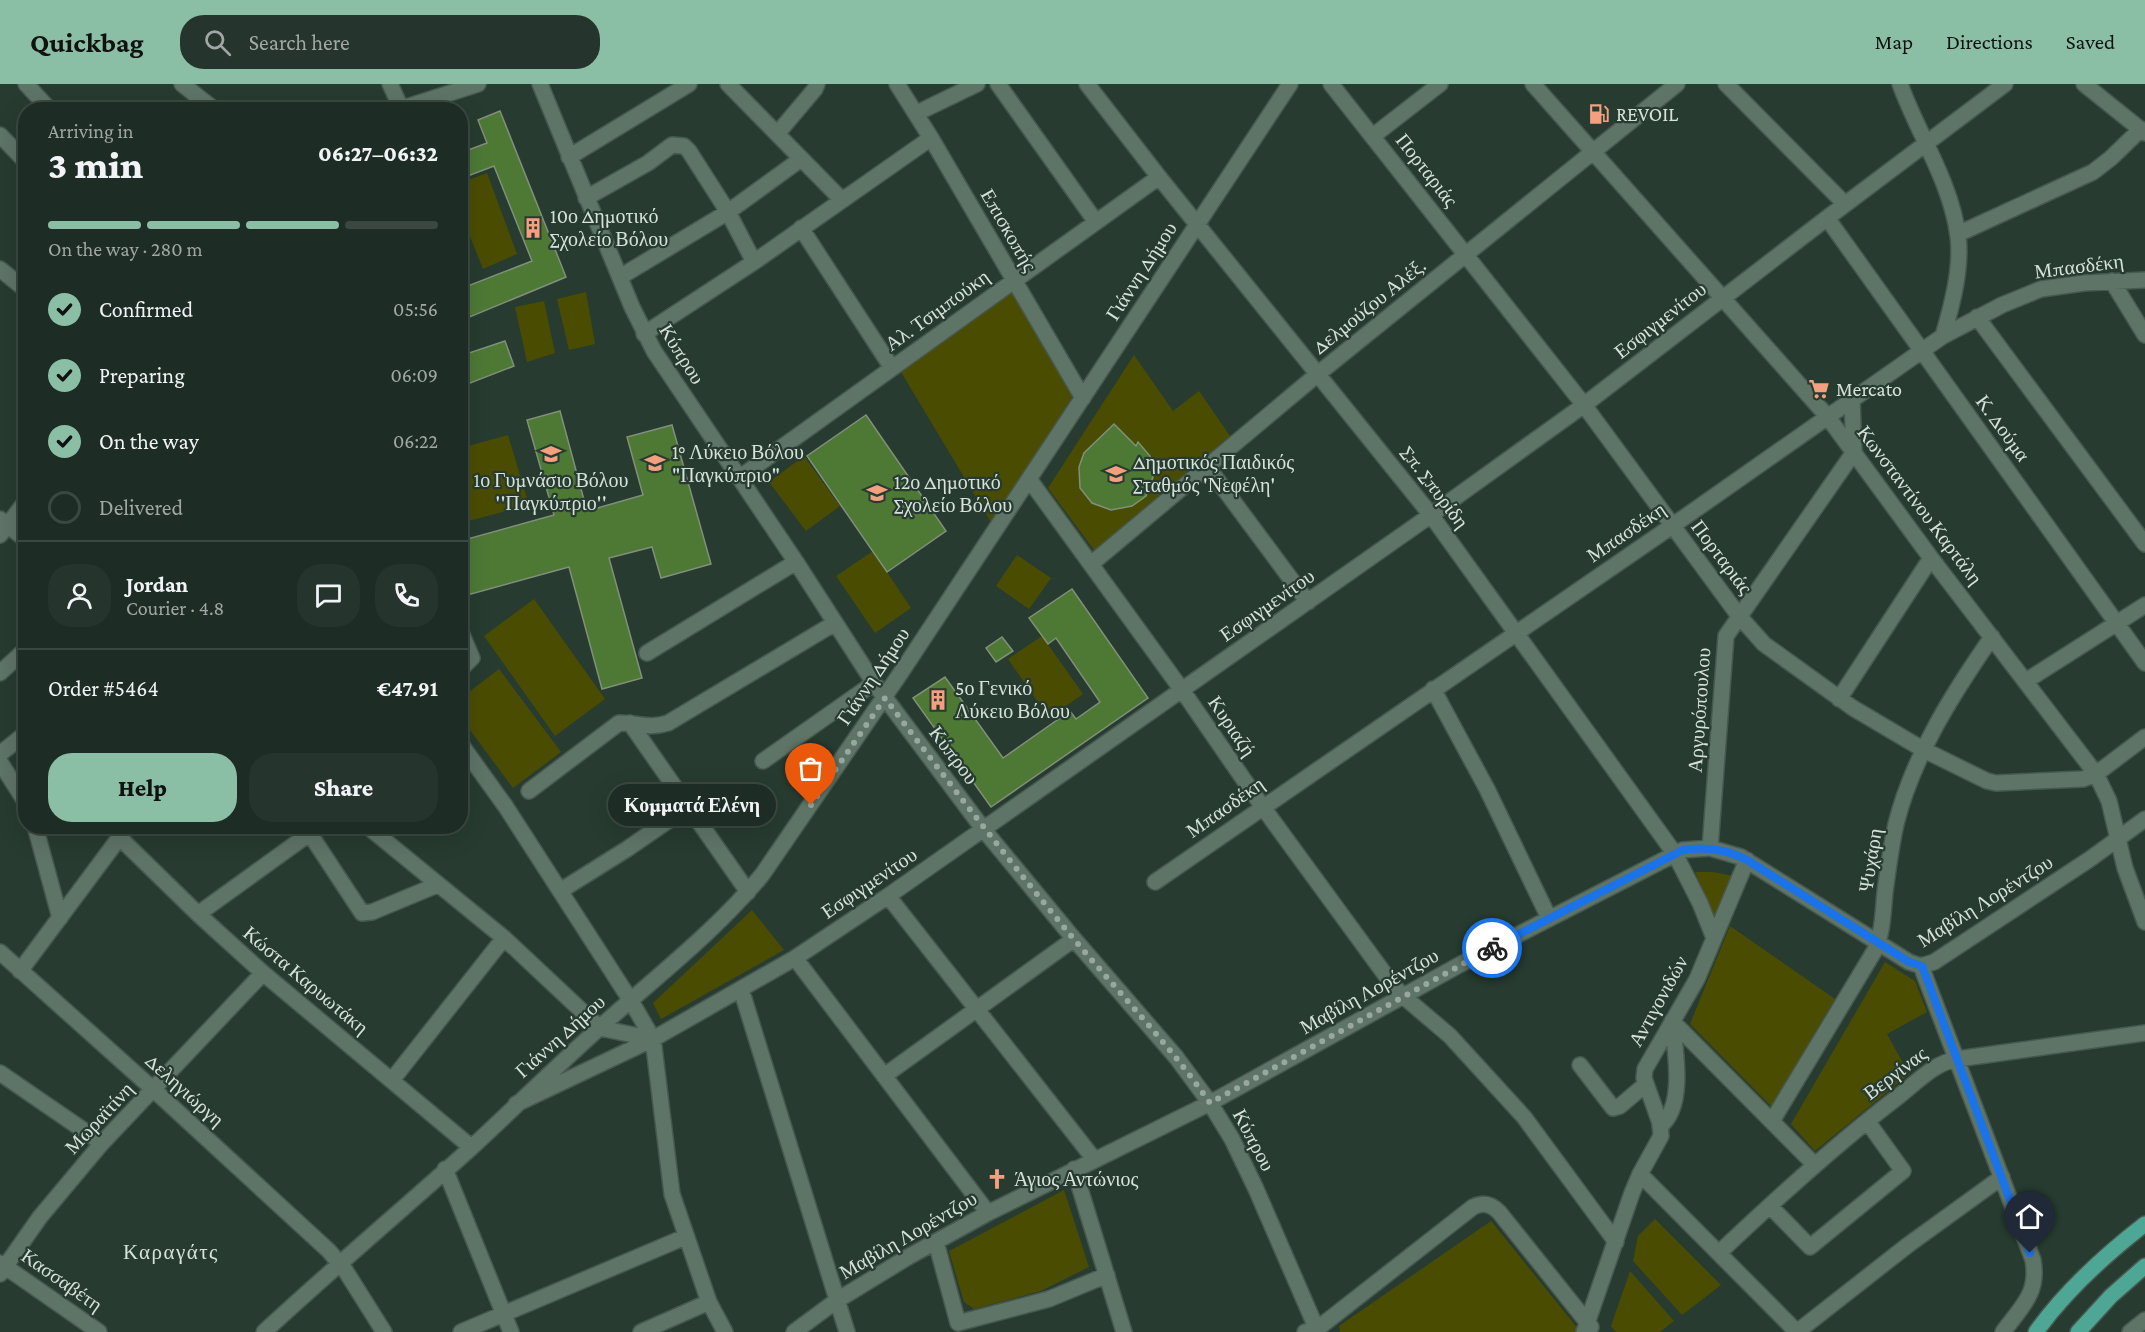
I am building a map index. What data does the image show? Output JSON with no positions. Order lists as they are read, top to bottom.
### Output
{
  "streets": {
    "street": [
      "Πορταριάς",
      "Επισκοπής",
      "Μπασδέκη",
      "Γιάννη Δήμου",
      "Δελμούζου Αλέξ.",
      "Αλ. Τσιμπούκη",
      "Εσφιγμενίτου",
      "Κύπρου",
      "Κ. Δούμα",
      "Σπ. Σπυρίδη",
      "Κωνσταντίνου Καρτάλη",
      "Αργυρόπουλου",
      "Κυριαζή",
      "Ψυχάρη",
      "Μαβίλη Λορέντζου",
      "Κώστα Καρυωτάκη",
      "Αντιγονιδών",
      "Βεργίνας",
      "Δεληγιώργη",
      "Μωραϊτίνη",
      "Κασσαβέτη"
    ]
  },
  "crossings": [
    ["Πορταριάς", "Μπασδέκη"],
    ["Πορταριάς", "Δελμούζου Αλέξ."],
    ["Πορταριάς", "Εσφιγμενίτου"],
    ["Πορταριάς", "Κωνσταντίνου Καρτάλη"],
    ["Πορταριάς", "Αργυρόπουλου"],
    ["Πορταριάς", "Ψυχάρη"],
    ["Επισκοπής", "Γιάννη Δήμου"],
    ["Επισκοπής", "Αλ. Τσιμπούκη"],
    ["Μπασδέκη", "Κ. Δούμα"],
    ["Μπασδέκη", "Σπ. Σπυρίδη"],
    ["Μπασδέκη", "Κωνσταντίνου Καρτάλη"],
    ["Μπασδέκη", "Κυριαζή"],
    ["Γιάννη Δήμου", "Εσφιγμενίτου"],
    ["Γιάννη Δήμου", "Κύπρου"],
    ["Γιάννη Δήμου", "Σπ. Σπυρίδη"],
    ["Γιάννη Δήμου", "Κυριαζή"],
    ["Γιάννη Δήμου", "Κώστα Καρυωτάκη"],
    ["Γιάννη Δήμου", "Δεληγιώργη"],
    ["Δελμούζου Αλέξ.", "Σπ. Σπυρίδη"],
    ["Δελμούζου Αλέξ.", "Κωνσταντίνου Καρτάλη"],
    ["Δελμούζου Αλέξ.", "Κυριαζή"],
    ["Αλ. Τσιμπούκη", "Κύπρου"],
    ["Αλ. Τσιμπούκη", "Σπ. Σπυρίδη"],
    ["Εσφιγμενίτου", "Κύπρου"],
    ["Εσφιγμενίτου", "Κ. Δούμα"],
    ["Εσφιγμενίτου", "Σπ. Σπυρίδη"],
    ["Εσφιγμενίτου", "Κωνσταντίνου Καρτάλη"],
    ["Εσφιγμενίτου", "Κυριαζή"],
    ["Κύπρου", "Μαβίλη Λορέντζου"],
    ["Σπ. Σπυρίδη", "Μαβίλη Λορέντζου"],
    ["Σπ. Σπυρίδη", "Αντιγονιδών"],
    ["Κωνσταντίνου Καρτάλη", "Αργυρόπουλου"],
    ["Κωνσταντίνου Καρτάλη", "Ψυχάρη"],
    ["Κωνσταντίνου Καρτάλη", "Μαβίλη Λορέντζου"],
    ["Αργυρόπουλου", "Μαβίλη Λορέντζου"],
    ["Κυριαζή", "Μαβίλη Λορέντζου"],
    ["Ψυχάρη", "Μαβίλη Λορέντζου"],
    ["Μαβίλη Λορέντζου", "Αντιγονιδών"],
    ["Κώστα Καρυωτάκη", "Μωραϊτίνη"],
    ["Δεληγιώργη", "Μωραϊτίνη"],
    ["Μωραϊτίνη", "Κασσαβέτη"]
  ],
  "districts": ["Καραγάτς"],
  "places": {
    "fuel station": ["REVOIL"],
    "building": ["10ο Δημοτικό Σχολείο Βόλου", "5ο Γενικό Λύκειο Βόλου"],
    "supermarket": ["Mercato"],
    "school or university": [
      "1ο Γυμνάσιο Βόλου ''Παγκύπριο''",
      "1° Λύκειο Βόλου \"Παγκύπριο\"",
      "Δημοτικός Παιδικός Σταθμός 'Νεφέλη'",
      "12ο Δημοτικό Σχολείο Βόλου"
    ],
    "other": ["Κομματά Ελένη"],
    "church": ["Άγιος Αντώνιος"]
  },
  "page": {
    "header": "Quickbag",
    "search": "Search here",
    "nav": ["Map", "Directions", "Saved"],
    "heading": ["3 min", "Arriving in", "06:27–06:32"],
    "panel": [
      "Jordan",
      "Courier · 4.8",
      "Order #5464",
      "€47.91"
    ],
    "bar": "On the way · 280 m",
    "list": [
      ["Confirmed", "05:56"],
      ["Preparing", "06:09"],
      ["On the way", "06:22"],
      "Delivered"
    ],
    "buttons": ["Help", "Share"],
    "bubble": "Κομματά Ελένη"
  }
}
